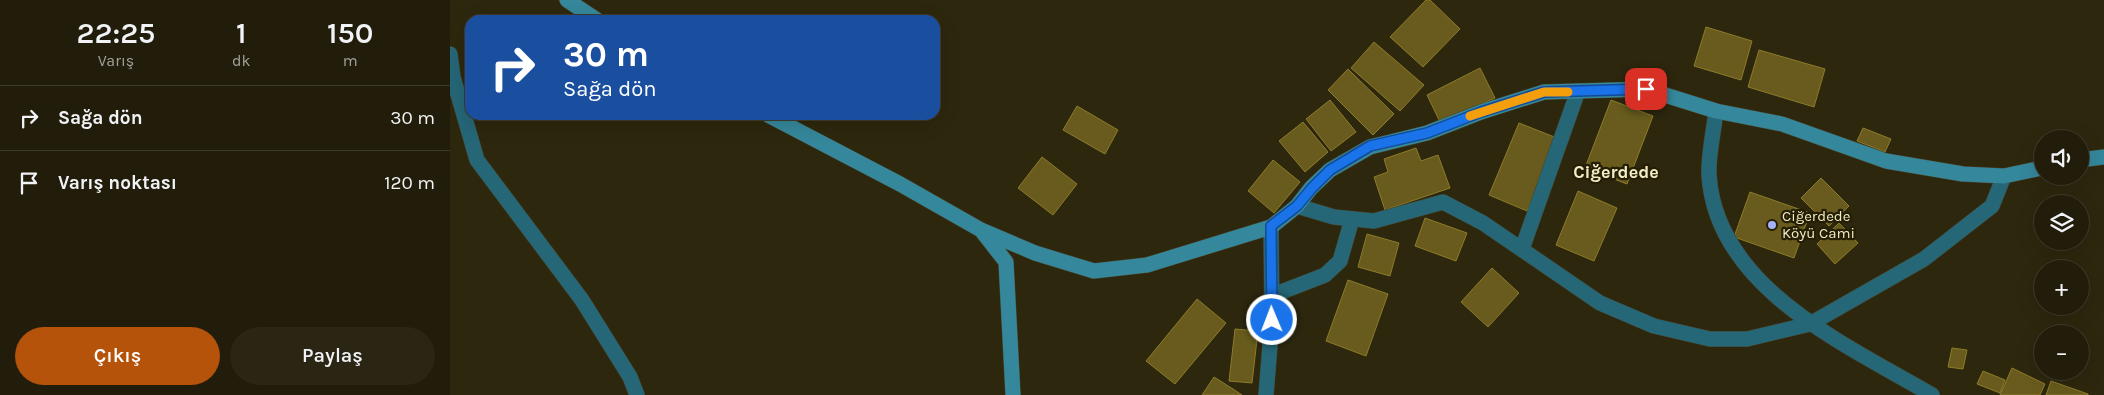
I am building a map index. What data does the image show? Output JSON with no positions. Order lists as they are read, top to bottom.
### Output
{
  "districts": ["Ciğerdede"],
  "places": ["Ciğerdede Köyü Cami"],
  "page": {
    "eta": [
      "22:25",
      "Varış",
      "1",
      "dk",
      "150",
      "m"
    ],
    "turn": ["30 m", "Sağa dön"],
    "list": [
      {
        "name": "Sağa dön",
        "value": "30 m"
      },
      {
        "name": "Varış noktası",
        "value": "120 m"
      }
    ],
    "map_buttons": ["+", "−"],
    "buttons": ["Çıkış", "Paylaş"]
  }
}
